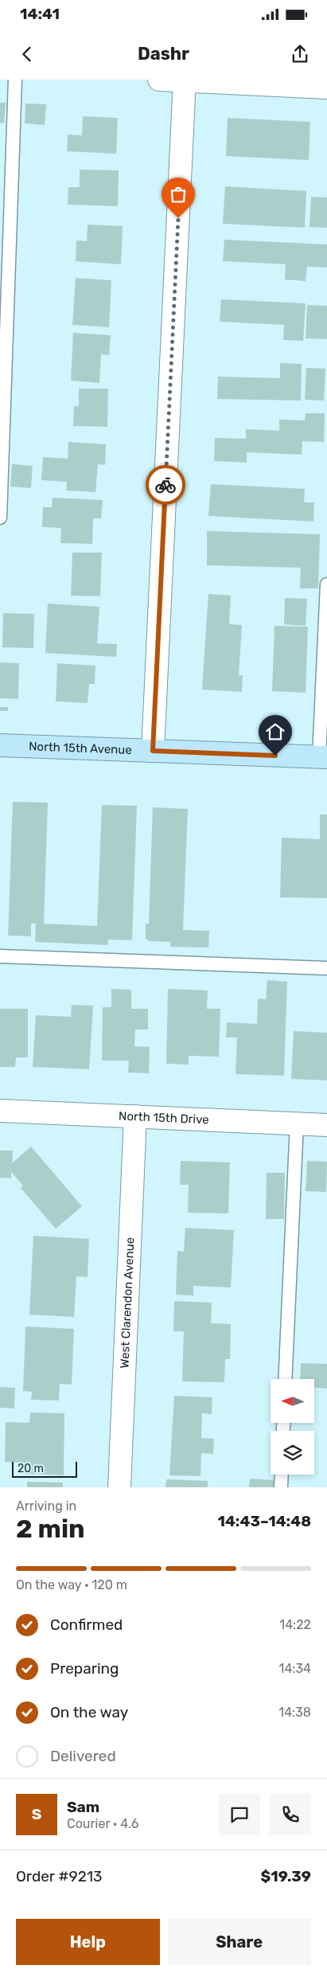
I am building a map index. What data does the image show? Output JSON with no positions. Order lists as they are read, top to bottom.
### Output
{
  "streets": {
    "street": ["North 15th Avenue", "North 15th Drive", "West Clarendon Avenue"]
  },
  "crossings": [
    ["North 15th Drive", "West Clarendon Avenue"]
  ],
  "scale_bar": "20 m",
  "north": "left",
  "page": {
    "status": "14:41",
    "header": "Dashr",
    "scale": "20 m",
    "heading": ["2 min", "Arriving in", "14:43–14:48"],
    "panel": [
      "Sam",
      "Courier · 4.6",
      "Order #9213",
      "$19.39"
    ],
    "bar": "On the way · 120 m",
    "list": [
      ["Confirmed", "14:22"],
      ["Preparing", "14:34"],
      ["On the way", "14:38"],
      "Delivered"
    ],
    "round": "S",
    "buttons": ["Help", "Share"]
  }
}
